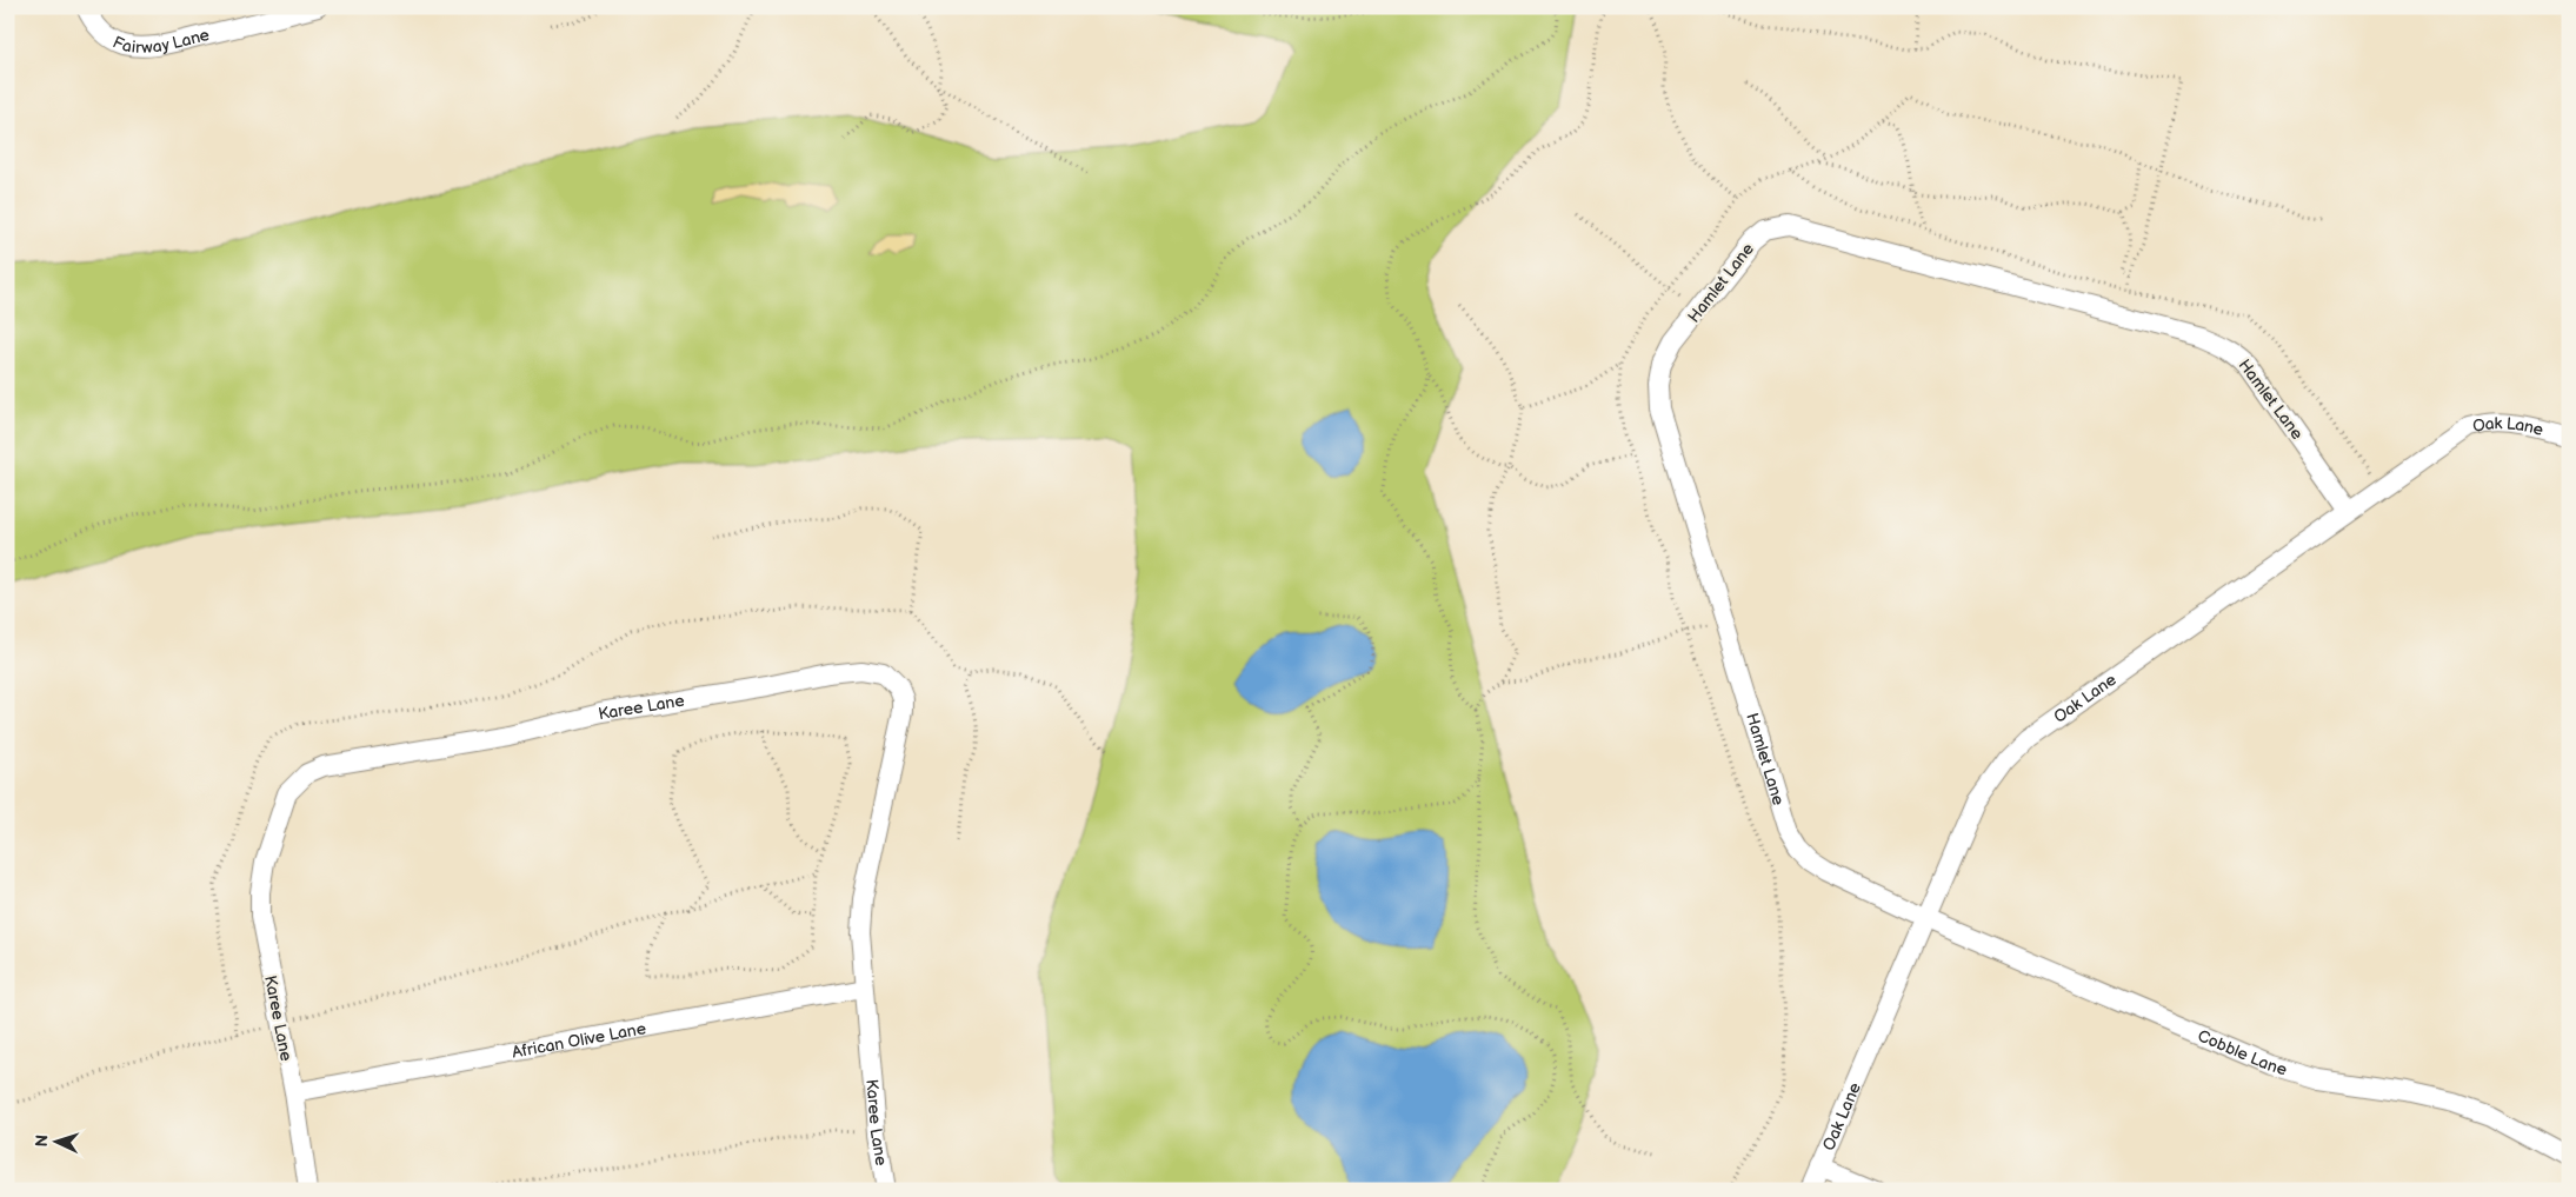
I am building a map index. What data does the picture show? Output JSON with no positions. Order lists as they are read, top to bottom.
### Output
{
  "streets": {
    "street": [
      "Fairway Lane",
      "Hamlet Lane",
      "Oak Lane",
      "Karee Lane",
      "African Olive Lane",
      "Cobble Lane"
    ]
  },
  "crossings": [
    ["Hamlet Lane", "Oak Lane"],
    ["Hamlet Lane", "Cobble Lane"],
    ["Oak Lane", "Cobble Lane"],
    ["Karee Lane", "African Olive Lane"]
  ],
  "north": "left"
}
